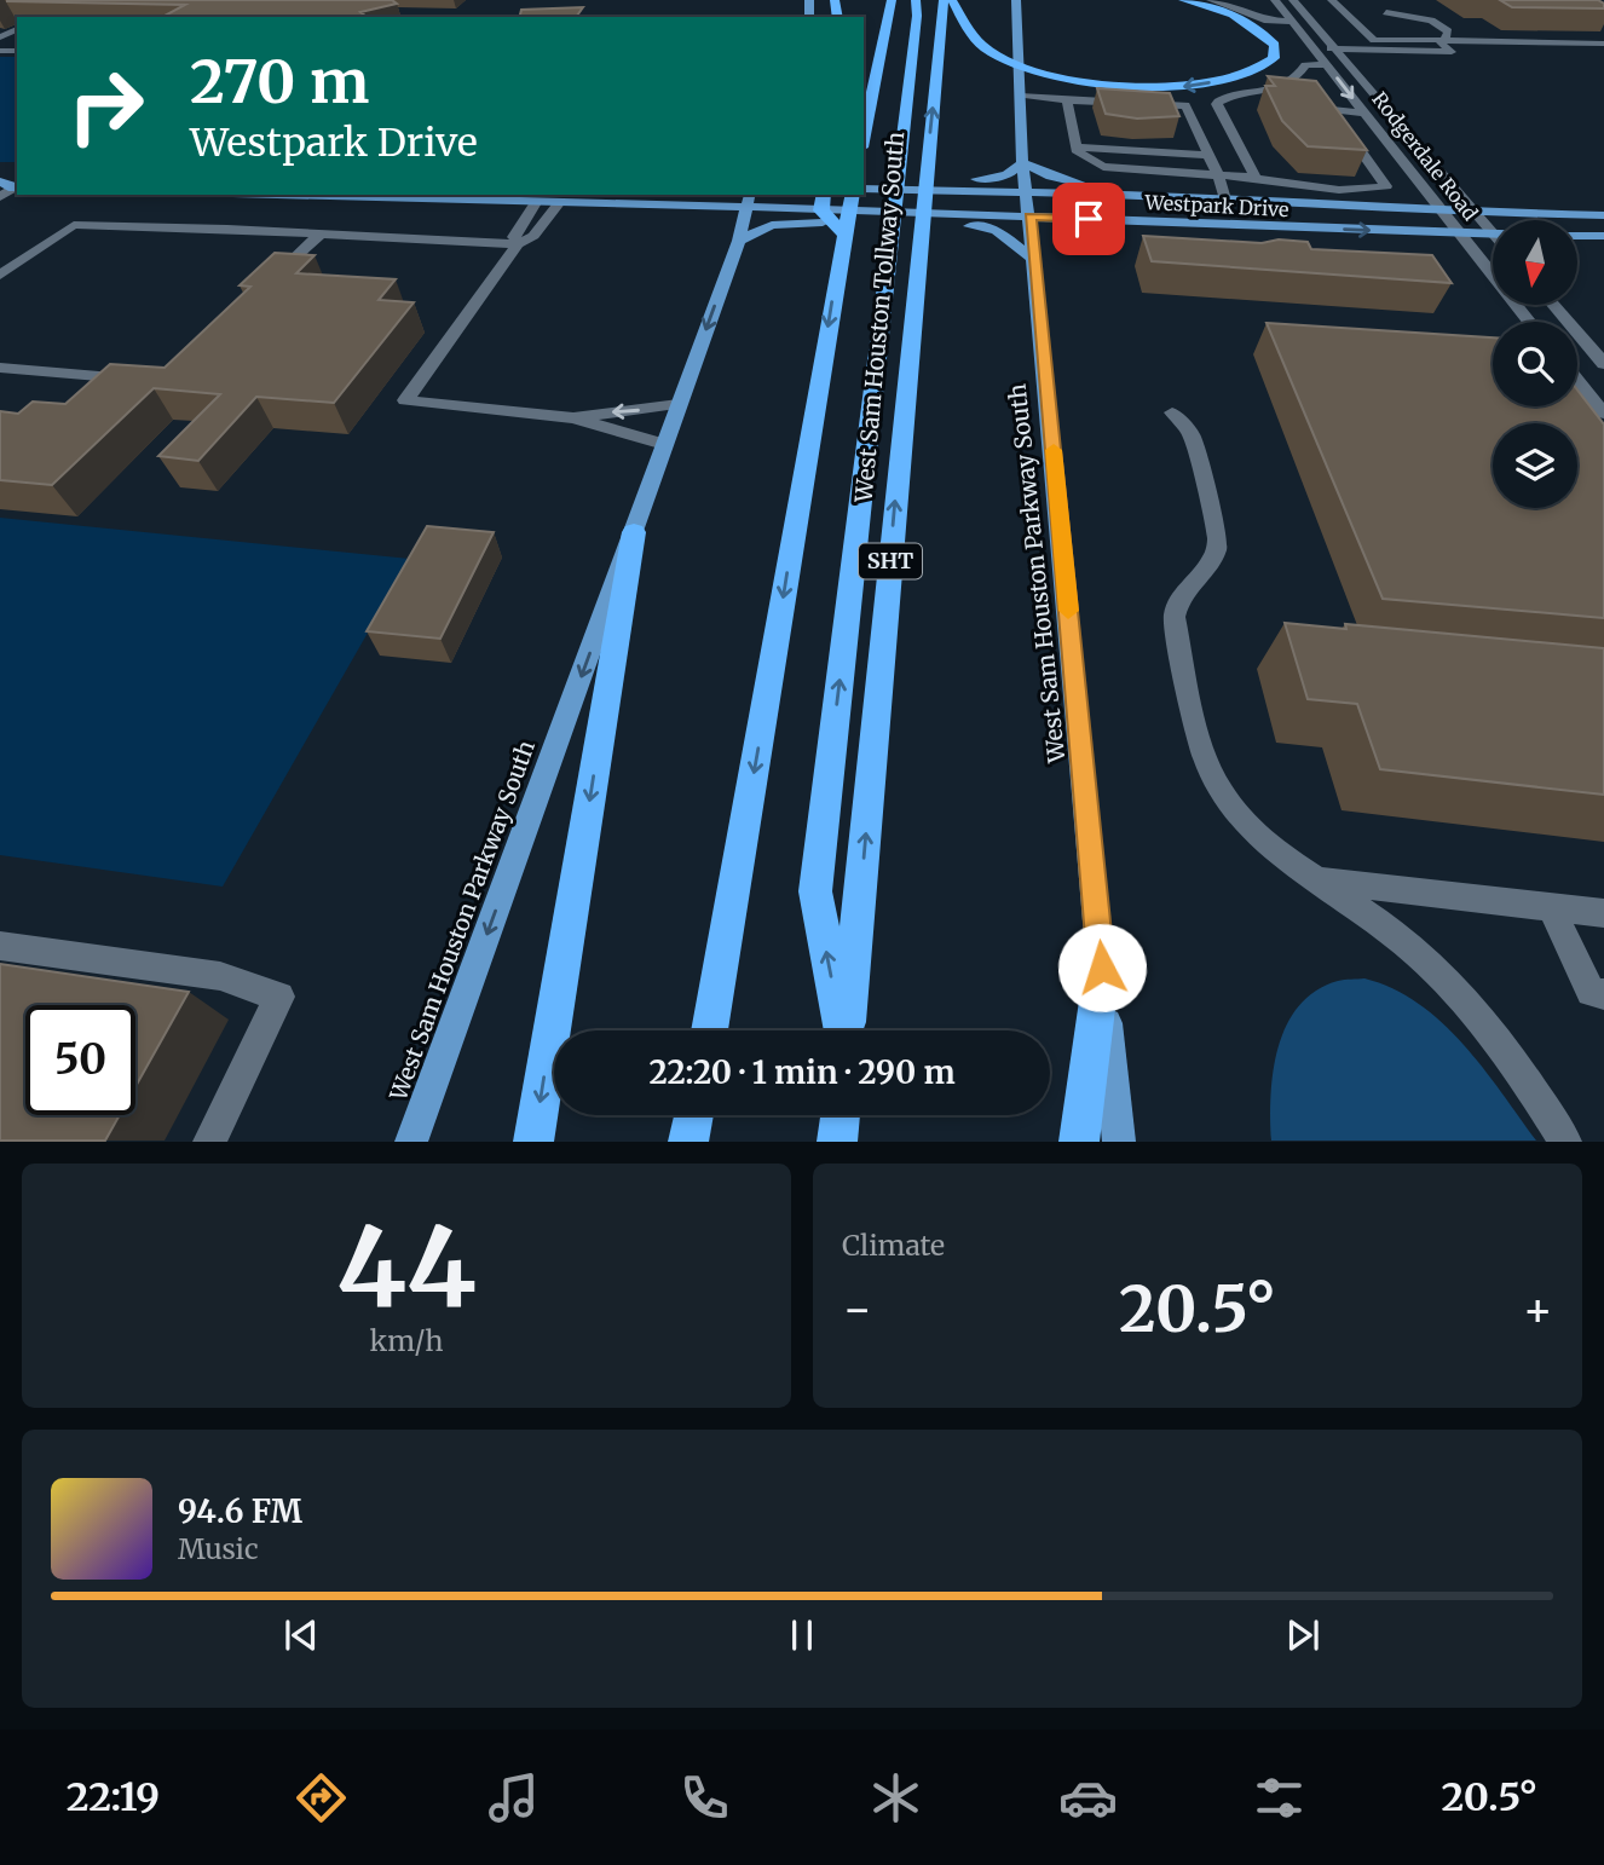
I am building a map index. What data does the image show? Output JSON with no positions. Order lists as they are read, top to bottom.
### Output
{
  "streets": {
    "highway": ["West Sam Houston Tollway South", "SHT"],
    "main road": ["Westpark Drive", "West Sam Houston Parkway South"],
    "street": ["Rodgerdale Road"]
  },
  "crossings": [
    ["Rodgerdale Road", "Westpark Drive"],
    ["Westpark Drive", "West Sam Houston Parkway South"]
  ],
  "one_way": ["West Sam Houston Parkway South"],
  "north": "bottom",
  "page": {
    "turn": ["270 m", "Westpark Drive"],
    "limit": "50",
    "trip": "22:20 · 1 min · 290 m",
    "tile": [
      ["44", "km/h"],
      "Climate"
    ],
    "heat": ["−", "20.5°", "+"],
    "song": ["94.6 FM", "Music"],
    "tabs": ["22:19", "20.5°"]
  }
}
